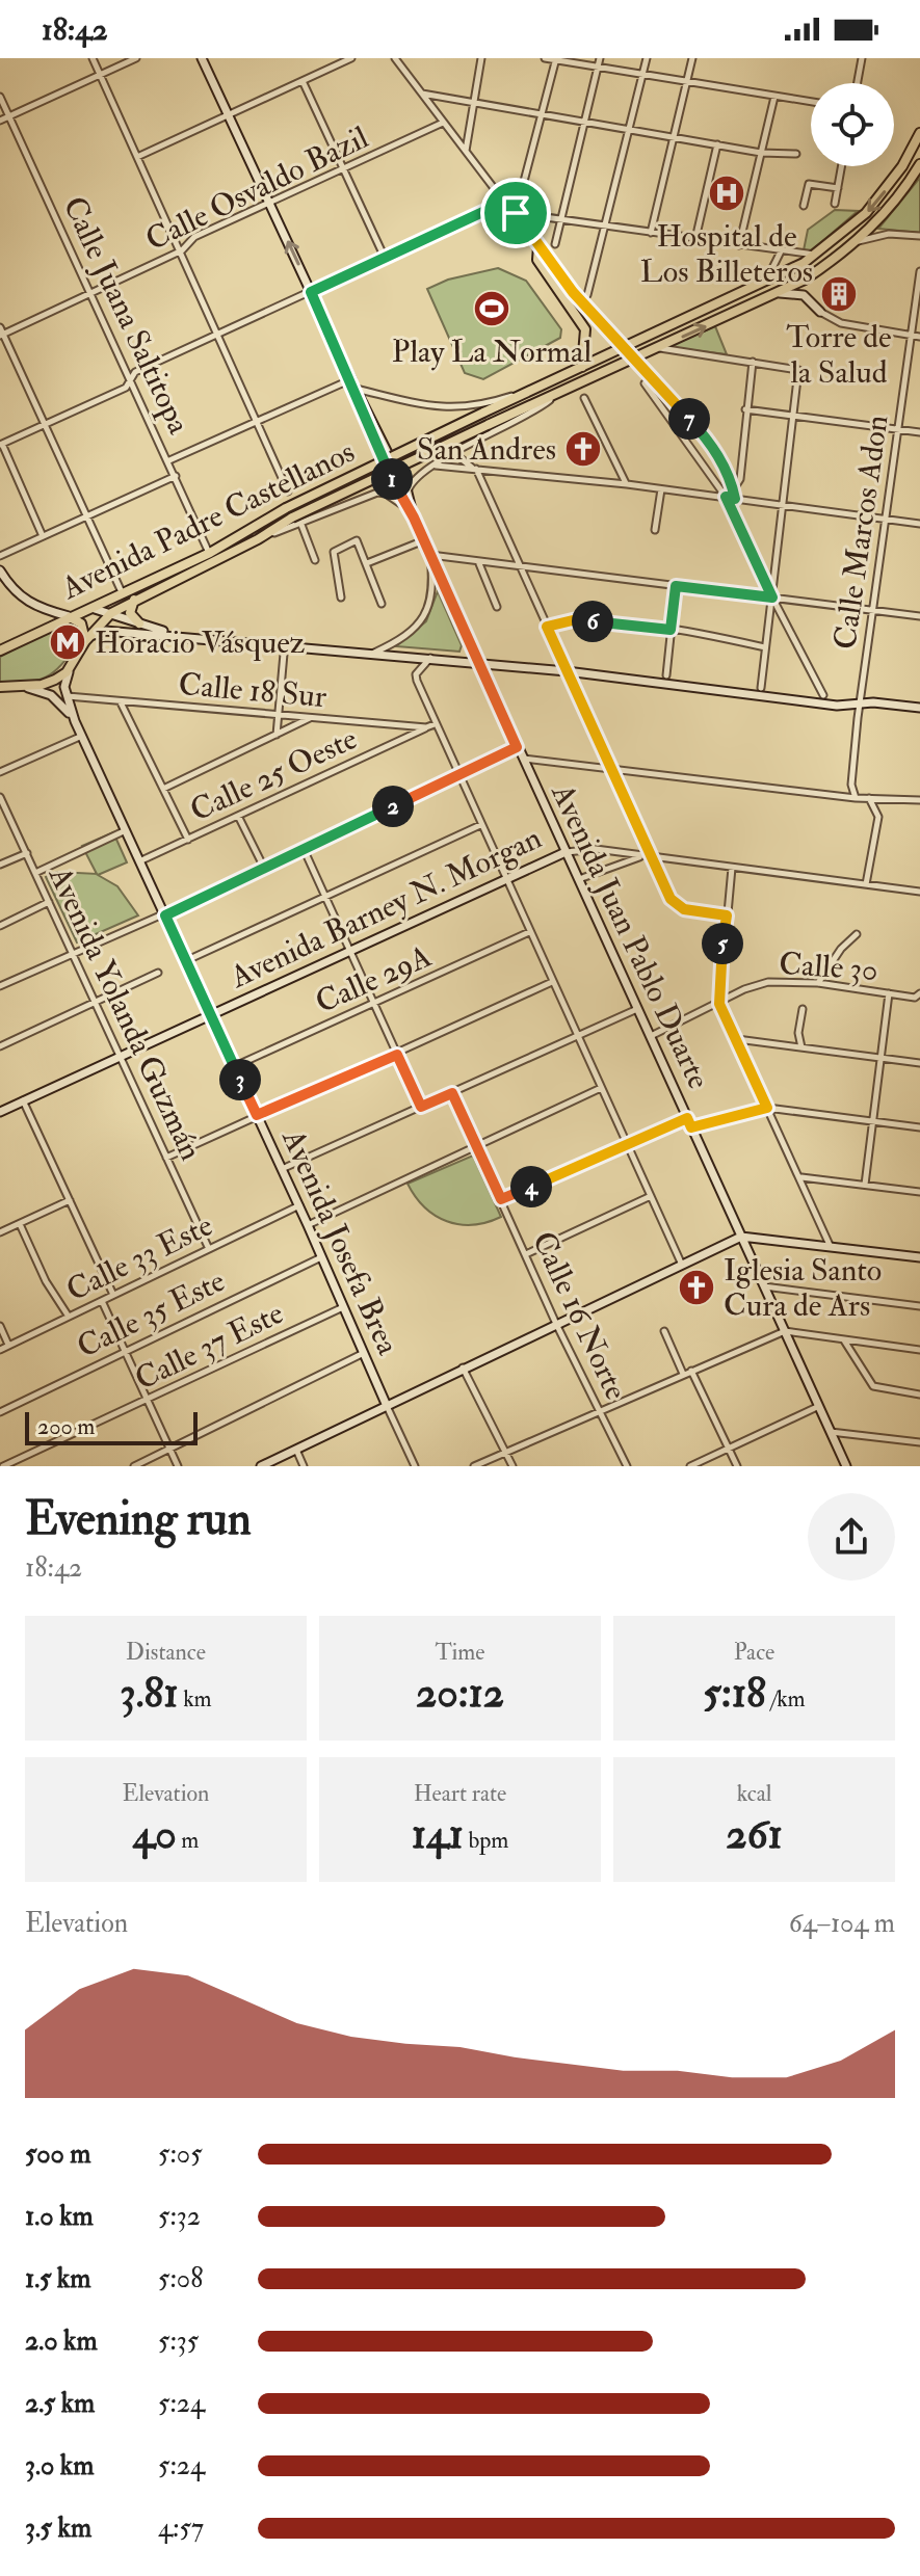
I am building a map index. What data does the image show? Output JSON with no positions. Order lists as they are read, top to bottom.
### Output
{
  "streets": {
    "main road": [
      "Avenida Padre Castellanos",
      "Avenida Barney N. Morgan",
      "Avenida Juan Pablo Duarte",
      "Avenida Josefa Brea"
    ],
    "street": [
      "Calle Osvaldo Bazil",
      "Calle Juana Saltitopa",
      "Calle Marcos Adon",
      "Calle 18 Sur",
      "Calle 25 Oeste",
      "Calle 30",
      "Calle 29A",
      "Avenida Yolanda Guzmán",
      "Calle 33 Este",
      "Calle 35 Este",
      "Calle 16 Norte",
      "Calle 37 Este"
    ]
  },
  "crossings": [
    ["Calle Osvaldo Bazil", "Calle Juana Saltitopa"],
    ["Calle Juana Saltitopa", "Avenida Padre Castellanos"],
    ["Calle 18 Sur", "Calle 25 Oeste"],
    ["Calle 18 Sur", "Avenida Josefa Brea"],
    ["Calle 25 Oeste", "Avenida Josefa Brea"],
    ["Avenida Barney N. Morgan", "Avenida Juan Pablo Duarte"],
    ["Avenida Barney N. Morgan", "Avenida Yolanda Guzmán"],
    ["Avenida Barney N. Morgan", "Avenida Josefa Brea"],
    ["Avenida Juan Pablo Duarte", "Calle 30"],
    ["Calle 29A", "Avenida Josefa Brea"],
    ["Avenida Yolanda Guzmán", "Calle 33 Este"],
    ["Avenida Josefa Brea", "Calle 33 Este"],
    ["Avenida Josefa Brea", "Calle 35 Este"],
    ["Avenida Josefa Brea", "Calle 37 Este"]
  ],
  "places": {
    "hospital": ["Hospital de Los Billeteros"],
    "building": ["Torre de la Salud"],
    "sports": ["Play La Normal"],
    "church": ["San Andres", "Iglesia Santo Cura de Ars"],
    "metro station": ["Horacio Vásquez"]
  },
  "scale_bar": "200 m",
  "page": {
    "status": "18:42",
    "pins": [
      "7",
      "1",
      "6",
      "2",
      "5",
      "3",
      "4"
    ],
    "scale": "200 m",
    "heading": ["Evening run", "18:42"],
    "stats": [
      ["Distance", "3.81 km"],
      ["Time", "20:12"],
      ["Pace", "5:18 /km"],
      ["Elevation", "40 m"],
      ["Heart rate", "141 bpm"],
      ["kcal", "261"]
    ],
    "chart": ["Elevation", "64–104 m"],
    "list": [
      {
        "name": "500 m",
        "note": "5:05"
      },
      {
        "name": "1.0 km",
        "note": "5:32"
      },
      {
        "name": "1.5 km",
        "note": "5:08"
      },
      {
        "name": "2.0 km",
        "note": "5:35"
      },
      {
        "name": "2.5 km",
        "note": "5:24"
      },
      {
        "name": "3.0 km",
        "note": "5:24"
      },
      {
        "name": "3.5 km",
        "note": "4:57"
      }
    ]
  }
}
